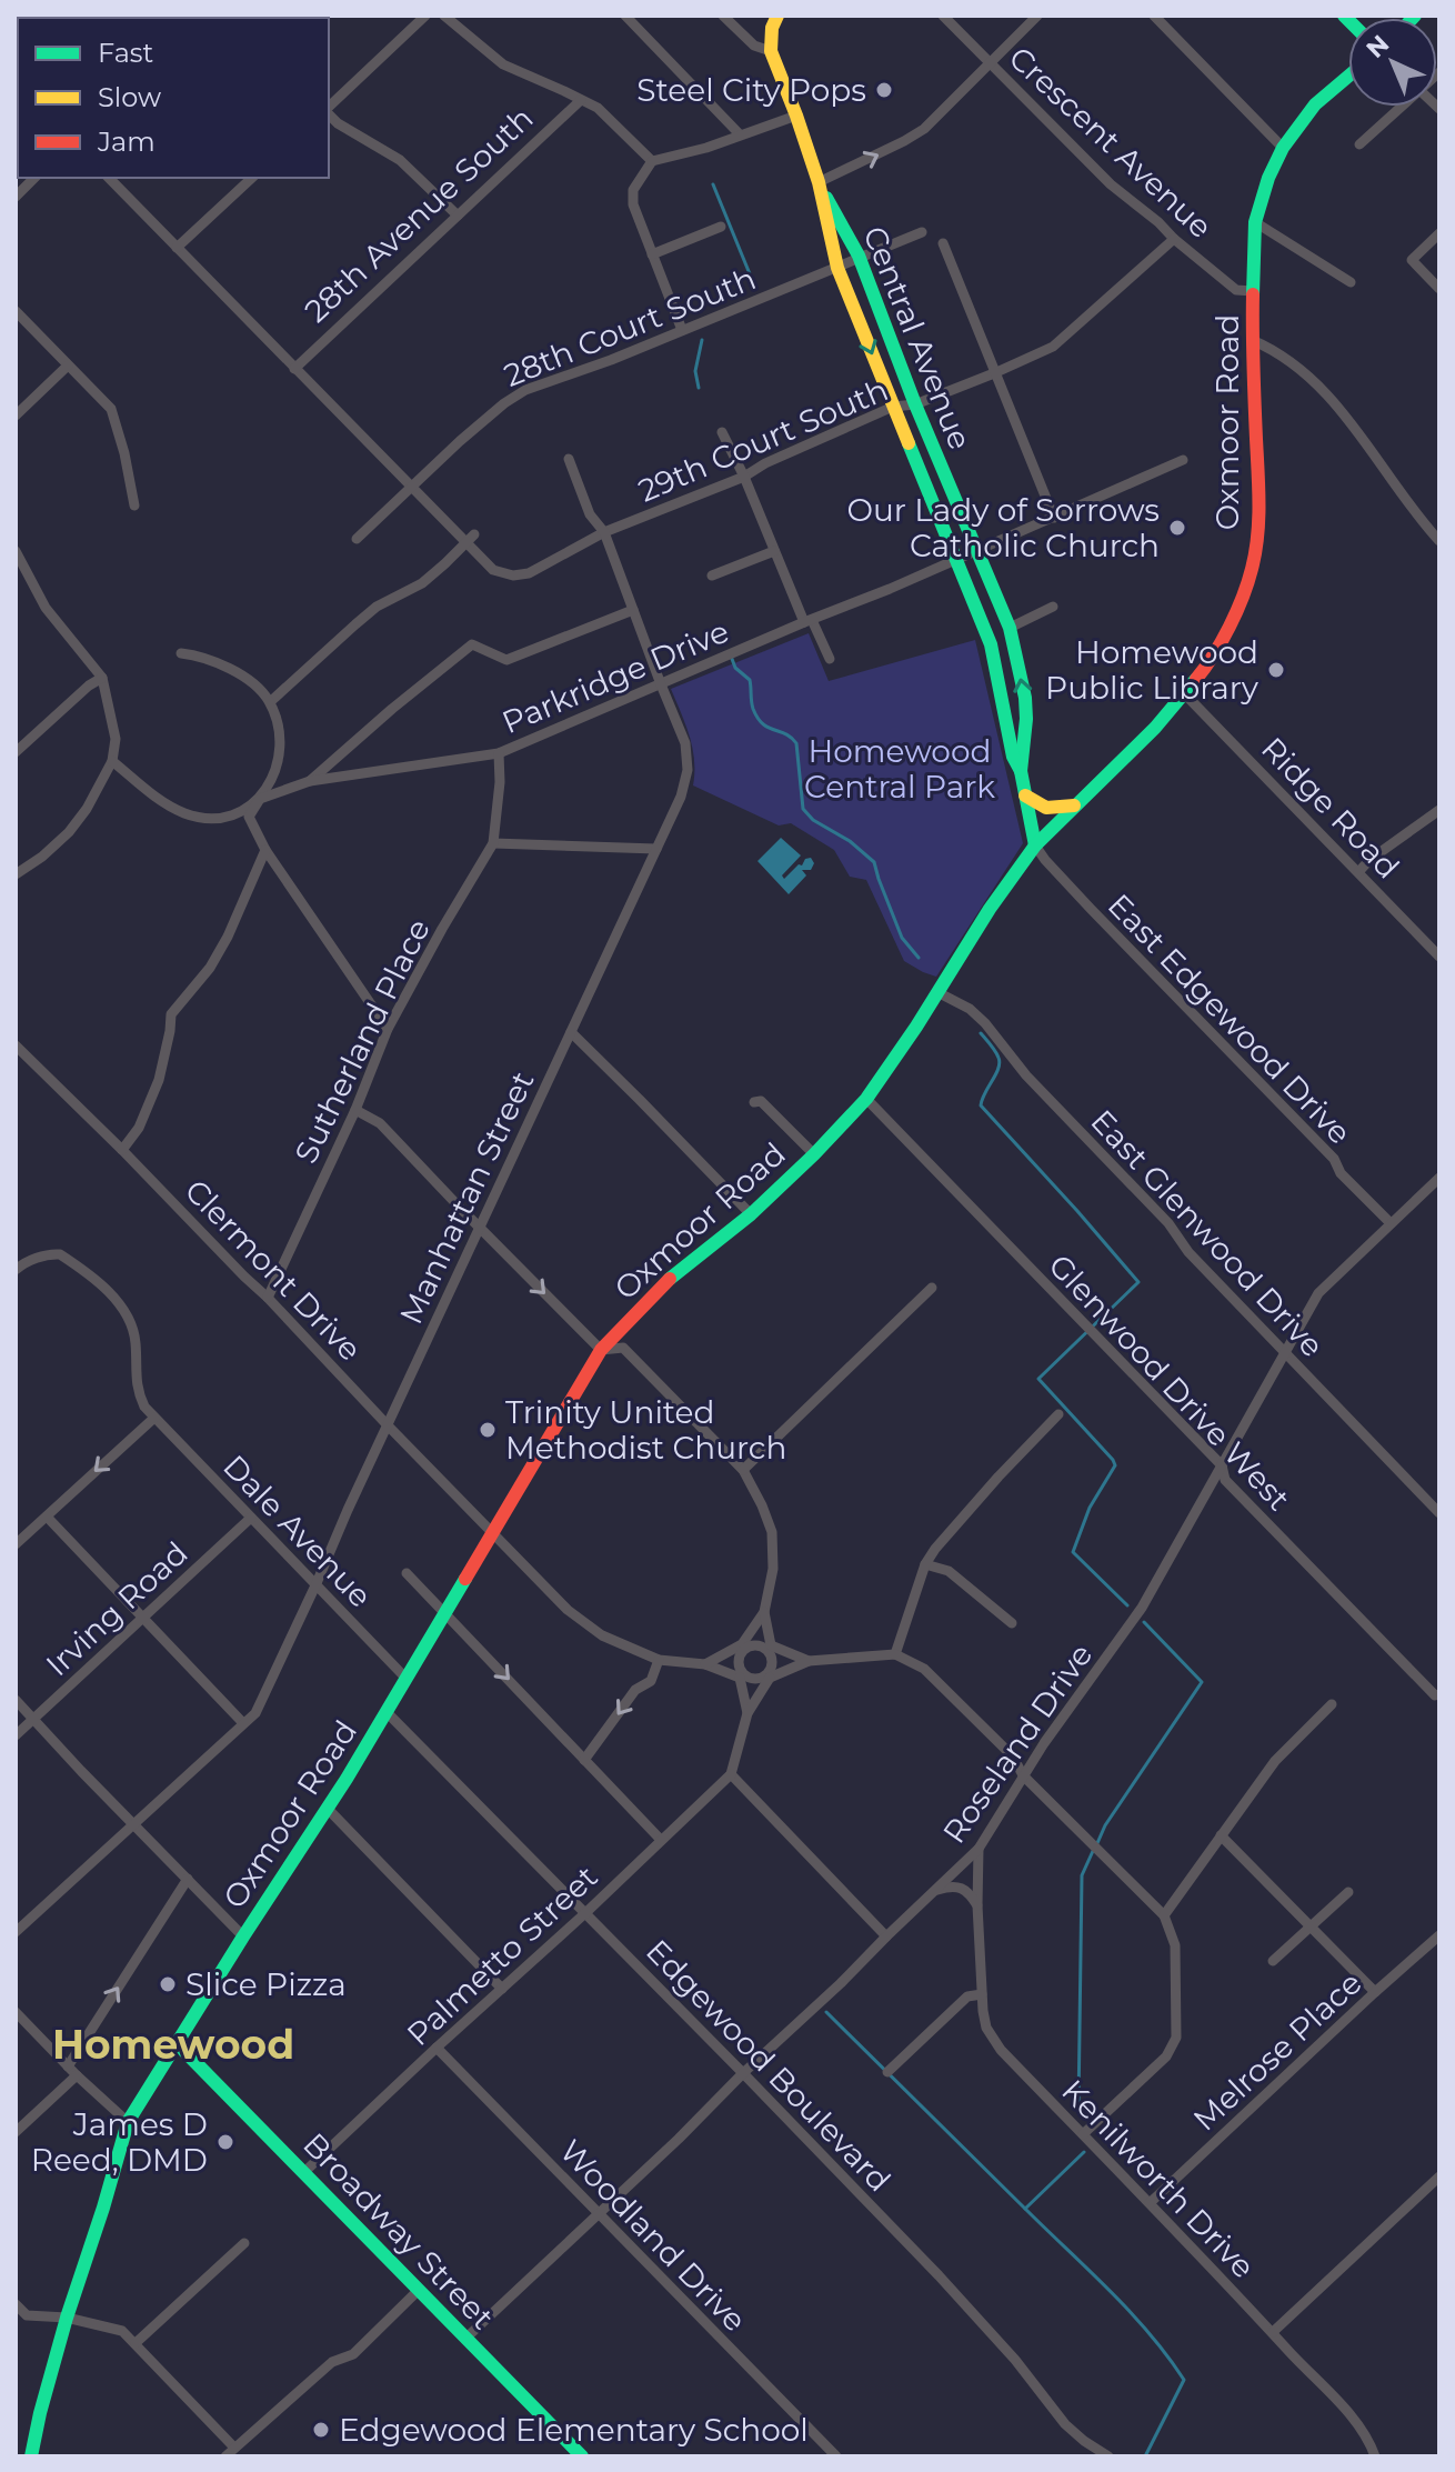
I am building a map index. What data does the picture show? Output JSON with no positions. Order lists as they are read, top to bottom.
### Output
{
  "streets": {
    "main road": ["Central Avenue", "Oxmoor Road", "Broadway Street"],
    "street": [
      "Crescent Avenue",
      "28th Avenue South",
      "28th Court South",
      "29th Court South",
      "Parkridge Drive",
      "Ridge Road",
      "East Edgewood Drive",
      "Sutherland Place",
      "Manhattan Street",
      "East Glenwood Drive",
      "Clermont Drive",
      "Glenwood Drive West",
      "Dale Avenue",
      "Irving Road",
      "Roseland Drive",
      "Palmetto Street",
      "Melrose Place",
      "Edgewood Boulevard",
      "Kenilworth Drive",
      "Woodland Drive"
    ]
  },
  "crossings": [
    ["Crescent Avenue", "Oxmoor Road"],
    ["Crescent Avenue", "29th Court South"],
    ["28th Court South", "Central Avenue"],
    ["Central Avenue", "Oxmoor Road"],
    ["Central Avenue", "29th Court South"],
    ["Central Avenue", "Parkridge Drive"],
    ["Central Avenue", "East Edgewood Drive"],
    ["Oxmoor Road", "Ridge Road"],
    ["Oxmoor Road", "East Edgewood Drive"],
    ["Oxmoor Road", "East Glenwood Drive"],
    ["Oxmoor Road", "Clermont Drive"],
    ["Oxmoor Road", "Glenwood Drive West"],
    ["Oxmoor Road", "Dale Avenue"],
    ["Oxmoor Road", "Edgewood Boulevard"],
    ["Oxmoor Road", "Broadway Street"],
    ["29th Court South", "Manhattan Street"],
    ["Parkridge Drive", "Sutherland Place"],
    ["Parkridge Drive", "Manhattan Street"],
    ["East Edgewood Drive", "Roseland Drive"],
    ["Sutherland Place", "Clermont Drive"],
    ["Manhattan Street", "Clermont Drive"],
    ["Manhattan Street", "Dale Avenue"],
    ["East Glenwood Drive", "Roseland Drive"],
    ["Glenwood Drive West", "Roseland Drive"],
    ["Dale Avenue", "Irving Road"],
    ["Roseland Drive", "Palmetto Street"],
    ["Roseland Drive", "Edgewood Boulevard"],
    ["Roseland Drive", "Kenilworth Drive"],
    ["Roseland Drive", "Broadway Street"],
    ["Roseland Drive", "Woodland Drive"],
    ["Palmetto Street", "Edgewood Boulevard"],
    ["Palmetto Street", "Kenilworth Drive"],
    ["Palmetto Street", "Broadway Street"],
    ["Palmetto Street", "Woodland Drive"],
    ["Melrose Place", "Kenilworth Drive"]
  ],
  "districts": ["Homewood"],
  "parks": ["Homewood Central Park"],
  "places": [
    "Steel City Pops",
    "Our Lady of Sorrows Catholic Church",
    "Homewood Public Library",
    "Trinity United Methodist Church",
    "Slice Pizza",
    "James D Reed, DMD",
    "Edgewood Elementary School"
  ],
  "legend": ["Fast", "Slow", "Jam"],
  "north": "top left"
}
